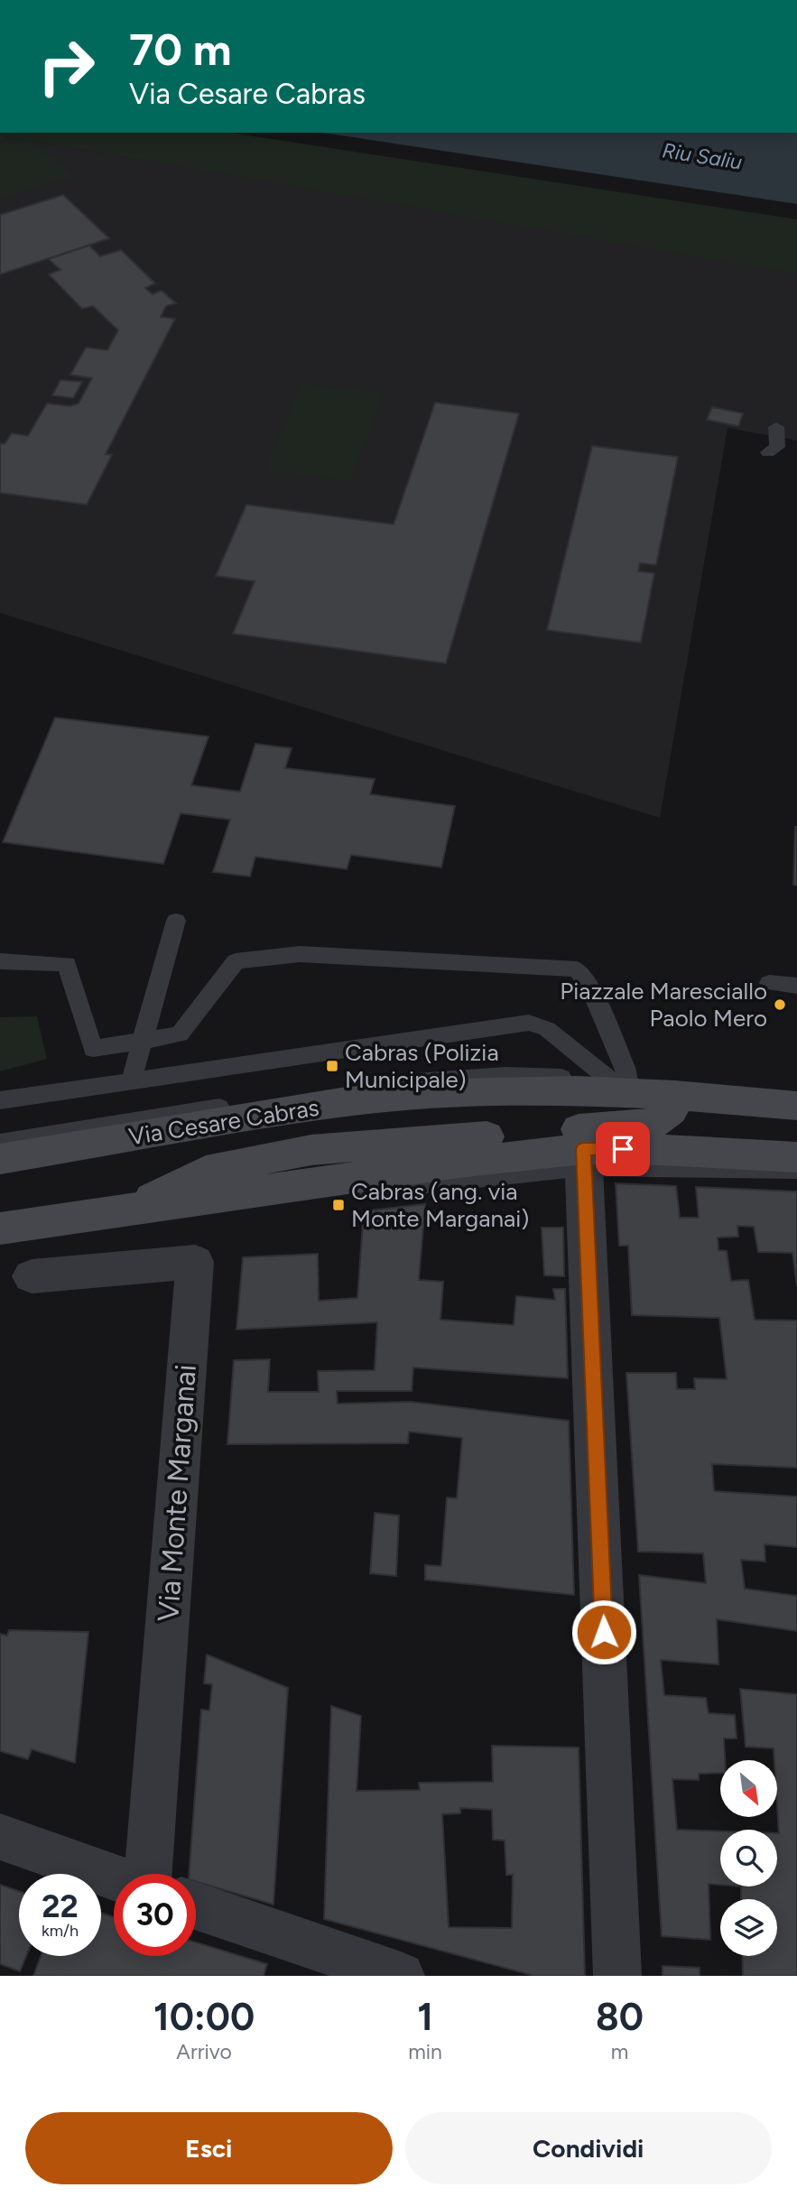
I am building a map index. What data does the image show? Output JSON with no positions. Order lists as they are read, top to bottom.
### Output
{
  "streets": {
    "main road": ["Via Cesare Cabras"],
    "street": ["Via Monte Marganai"]
  },
  "water": ["Riu Saliu"],
  "places": {
    "other": ["Piazzale Maresciallo Paolo Mero"],
    "transit": ["Cabras (Polizia Municipale)", "Cabras (ang. via Monte Marganai)"]
  },
  "north": "bottom right",
  "page": {
    "turn": ["70 m", "Via Cesare Cabras"],
    "speed": "22 km/h",
    "limit": "30",
    "eta": [
      "10:00",
      "Arrivo",
      "1",
      "min",
      "80",
      "m"
    ],
    "buttons": ["Esci", "Condividi"]
  }
}
